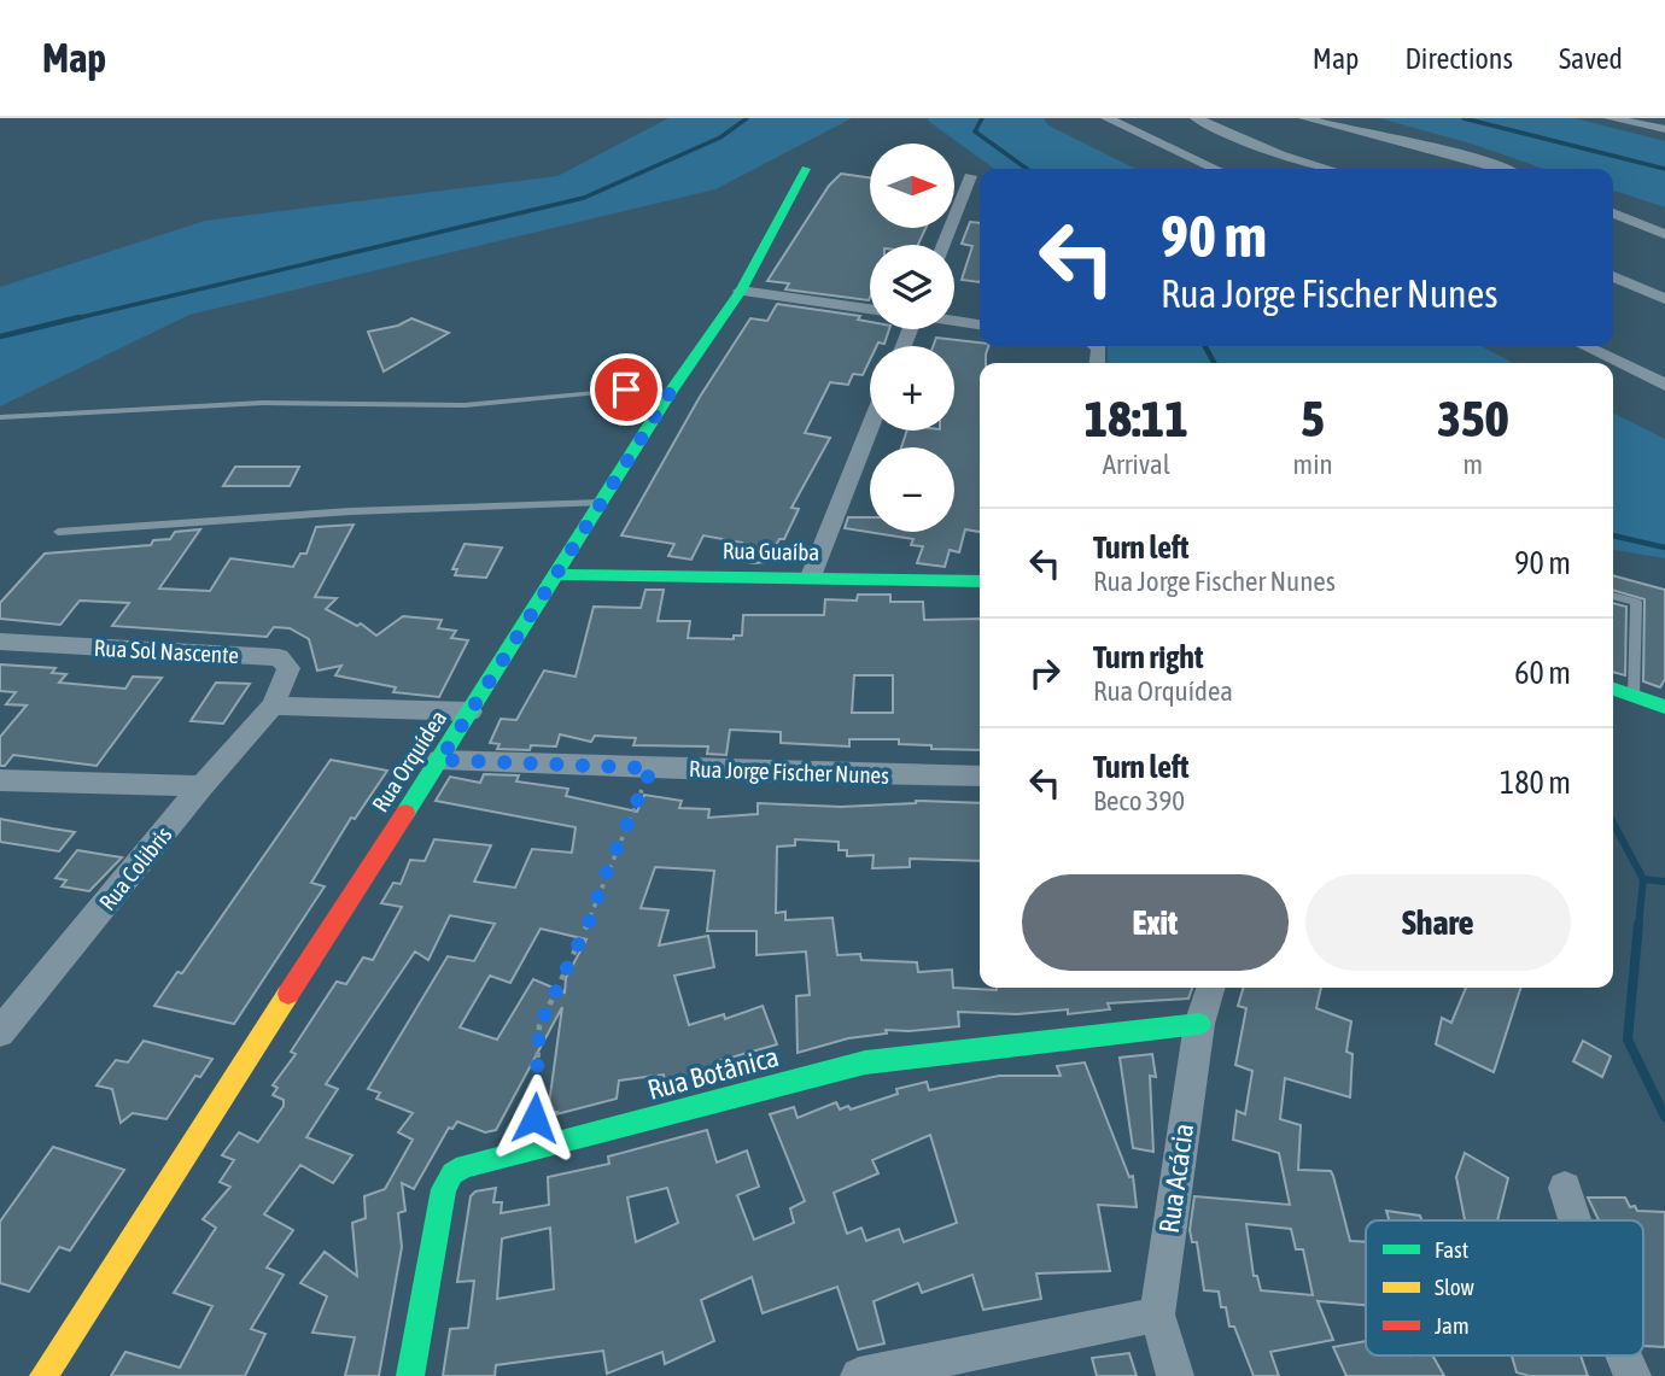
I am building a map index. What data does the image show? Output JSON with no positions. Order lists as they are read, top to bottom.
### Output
{
  "streets": {
    "street": [
      "Rua Guaíba",
      "Rua Sol Nascente",
      "Rua Orquídea",
      "Rua Jorge Fischer Nunes",
      "Rua Colibris",
      "Rua Botânica",
      "Rua Acácia"
    ]
  },
  "crossings": [
    ["Rua Guaíba", "Rua Orquídea"],
    ["Rua Sol Nascente", "Rua Colibris"],
    ["Rua Orquídea", "Rua Jorge Fischer Nunes"],
    ["Rua Botânica", "Rua Acácia"]
  ],
  "legend": ["Fast", "Slow", "Jam"],
  "north": "right",
  "page": {
    "header": "Map",
    "nav": ["Map", "Directions", "Saved"],
    "map_buttons": ["+", "−"],
    "turn": ["90 m", "Rua Jorge Fischer Nunes"],
    "eta": [
      "18:11",
      "Arrival",
      "5",
      "min",
      "350",
      "m"
    ],
    "list": [
      {
        "name": "Turn left",
        "note": "Rua Jorge Fischer Nunes",
        "value": "90 m"
      },
      {
        "name": "Turn right",
        "note": "Rua Orquídea",
        "value": "60 m"
      },
      {
        "name": "Turn left",
        "note": "Beco 390",
        "value": "180 m"
      }
    ],
    "buttons": ["Exit", "Share"]
  }
}
